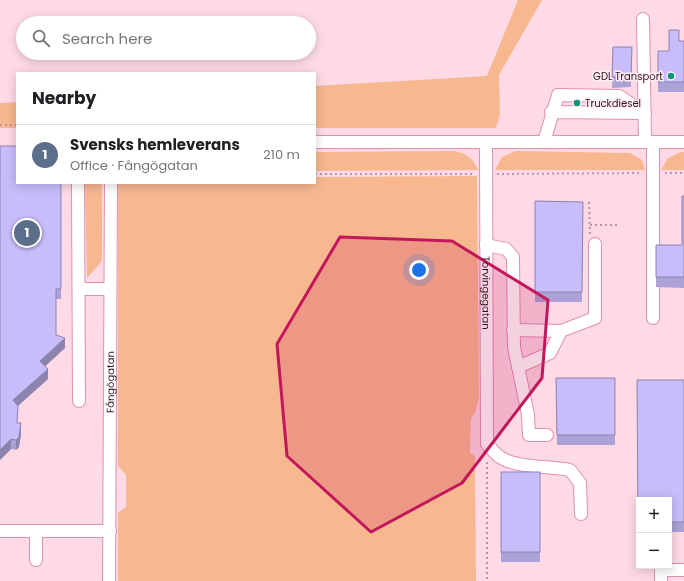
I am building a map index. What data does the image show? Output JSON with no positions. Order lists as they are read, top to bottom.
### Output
{
  "streets": {
    "street": ["Torvingegatan", "Fångögatan"]
  },
  "places": ["GDL Transport", "Truckdiesel"],
  "page": {
    "search": "Search here",
    "heading": "Nearby",
    "list": [
      {
        "mark": "1",
        "name": "Svensks hemleverans",
        "note": "Office · Fångögatan",
        "value": "210 m"
      }
    ],
    "pins": "1",
    "map_buttons": ["+", "−"]
  }
}
